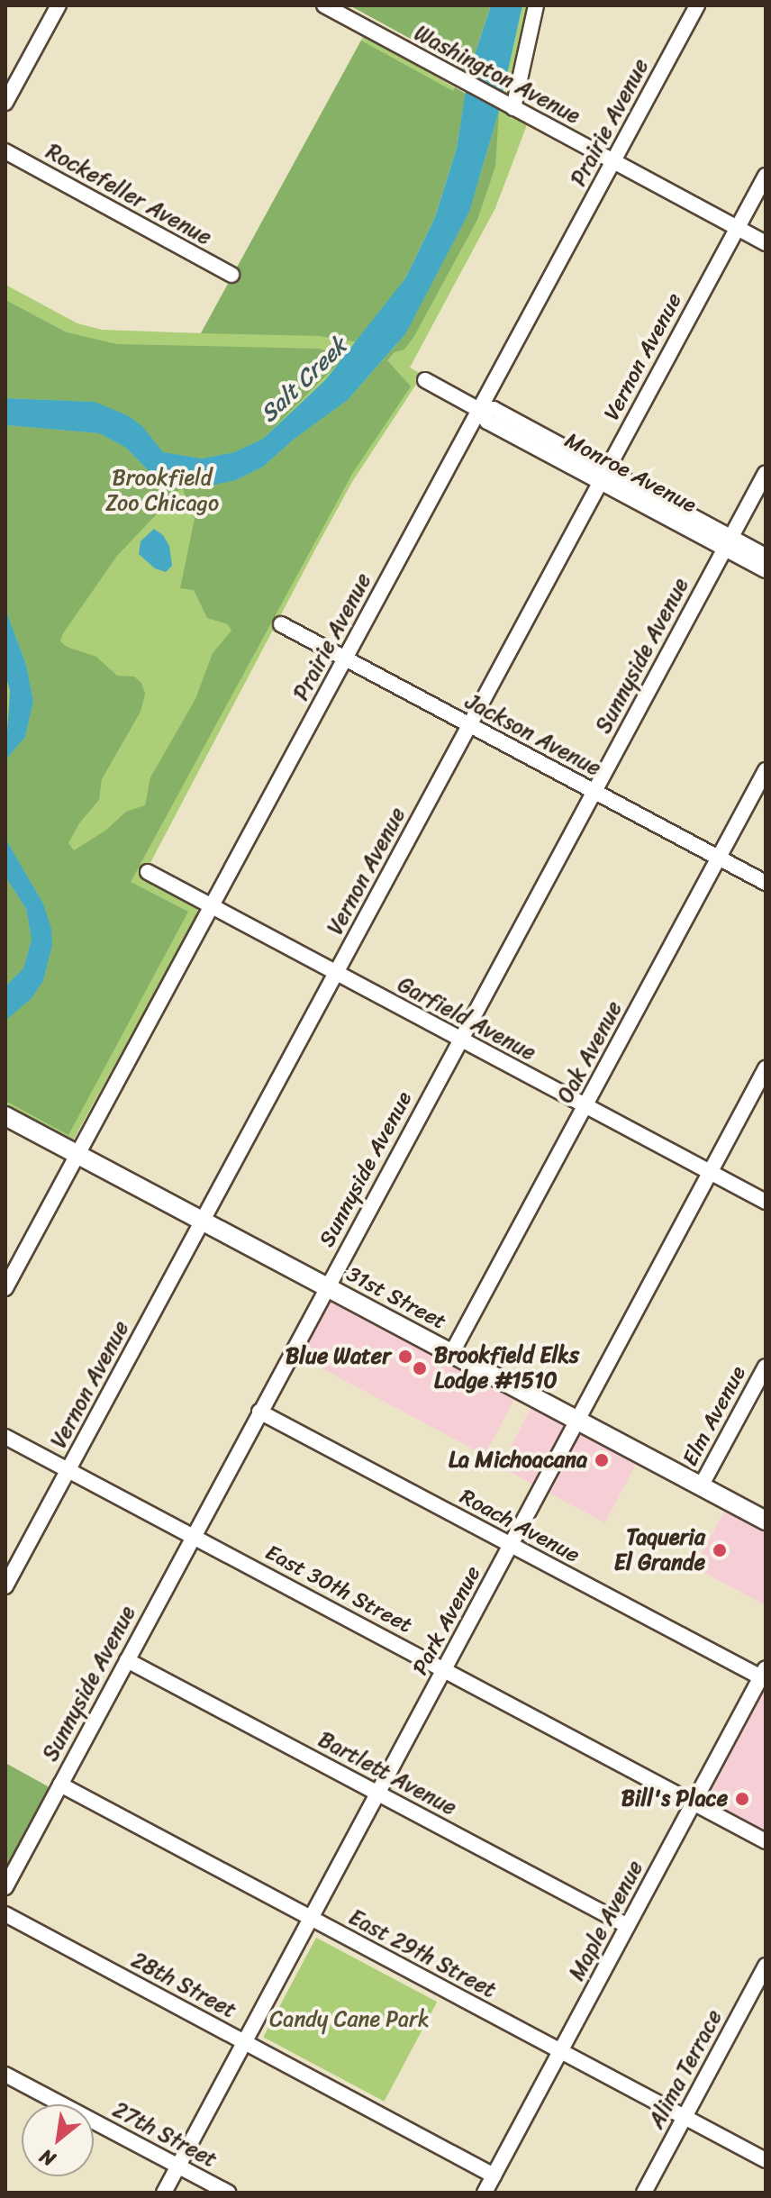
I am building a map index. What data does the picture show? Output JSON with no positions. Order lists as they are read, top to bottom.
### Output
{
  "streets": {
    "main road": ["31st Street"],
    "street": [
      "Washington Avenue",
      "Prairie Avenue",
      "Rockefeller Avenue",
      "Vernon Avenue",
      "Monroe Avenue",
      "Sunnyside Avenue",
      "Jackson Avenue",
      "Garfield Avenue",
      "Oak Avenue",
      "Elm Avenue",
      "Roach Avenue",
      "East 30th Street",
      "Park Avenue",
      "Bartlett Avenue",
      "Maple Avenue",
      "East 29th Street",
      "28th Street",
      "Alima Terrace",
      "27th Street"
    ]
  },
  "crossings": [
    ["Washington Avenue", "Prairie Avenue"],
    ["Washington Avenue", "Vernon Avenue"],
    ["Prairie Avenue", "Monroe Avenue"],
    ["Prairie Avenue", "Jackson Avenue"],
    ["Prairie Avenue", "Garfield Avenue"],
    ["Prairie Avenue", "31st Street"],
    ["Vernon Avenue", "Monroe Avenue"],
    ["Vernon Avenue", "Jackson Avenue"],
    ["Vernon Avenue", "Garfield Avenue"],
    ["Vernon Avenue", "31st Street"],
    ["Vernon Avenue", "East 30th Street"],
    ["Monroe Avenue", "Sunnyside Avenue"],
    ["Sunnyside Avenue", "Jackson Avenue"],
    ["Sunnyside Avenue", "Garfield Avenue"],
    ["Sunnyside Avenue", "31st Street"],
    ["Sunnyside Avenue", "Roach Avenue"],
    ["Sunnyside Avenue", "East 30th Street"],
    ["Sunnyside Avenue", "Bartlett Avenue"],
    ["Sunnyside Avenue", "East 29th Street"],
    ["Jackson Avenue", "Oak Avenue"],
    ["Garfield Avenue", "Oak Avenue"],
    ["Garfield Avenue", "Park Avenue"],
    ["Oak Avenue", "31st Street"],
    ["31st Street", "Elm Avenue"],
    ["31st Street", "Park Avenue"],
    ["Roach Avenue", "Park Avenue"],
    ["Roach Avenue", "Maple Avenue"],
    ["East 30th Street", "Park Avenue"],
    ["East 30th Street", "Maple Avenue"],
    ["Park Avenue", "Bartlett Avenue"],
    ["Park Avenue", "East 29th Street"],
    ["Park Avenue", "28th Street"],
    ["Park Avenue", "27th Street"],
    ["Bartlett Avenue", "Maple Avenue"],
    ["Maple Avenue", "East 29th Street"],
    ["Maple Avenue", "28th Street"],
    ["East 29th Street", "Alima Terrace"]
  ],
  "water": ["Salt Creek"],
  "parks": ["Brookfield Zoo Chicago", "Candy Cane Park"],
  "places": [
    "Blue Water",
    "Brookfield Elks Lodge #1510",
    "La Michoacana",
    "Taqueria El Grande",
    "Bill's Place"
  ],
  "north": "bottom left"
}
